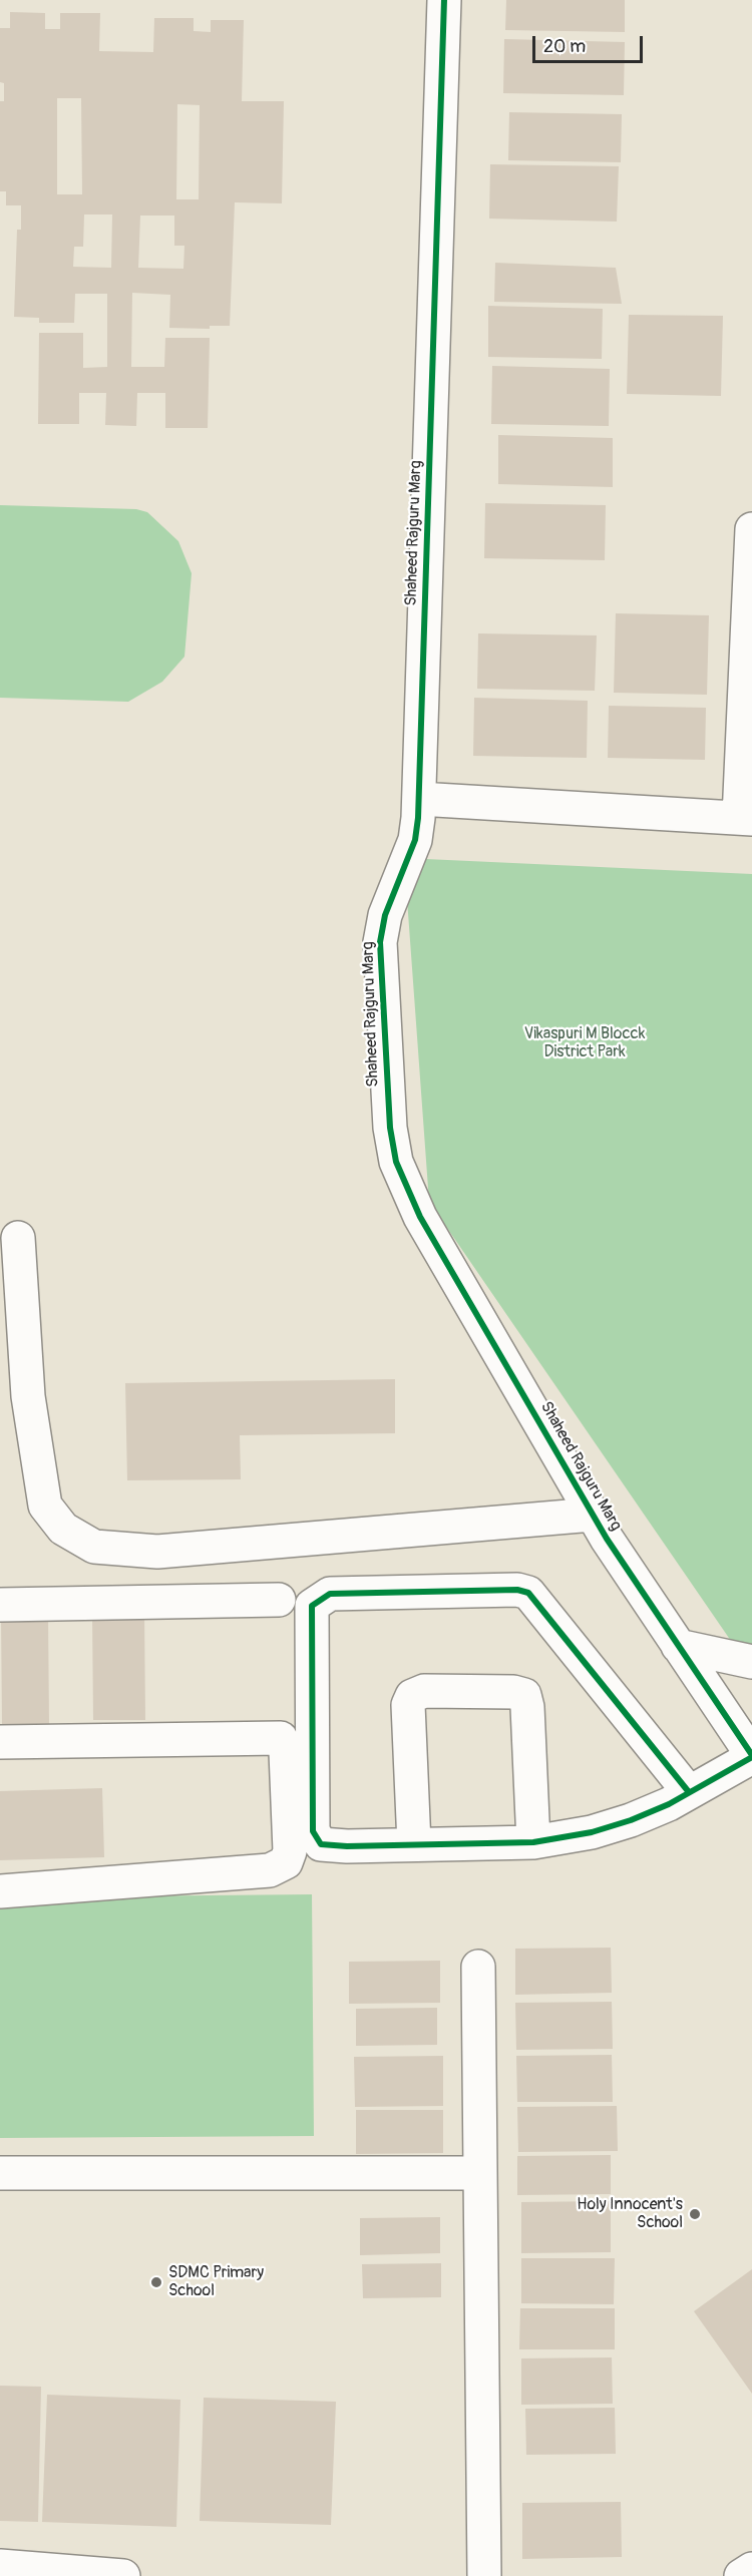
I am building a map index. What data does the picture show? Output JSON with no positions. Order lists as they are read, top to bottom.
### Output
{
  "streets": {
    "street": ["Shaheed Rajguru Marg"]
  },
  "parks": ["Vikaspuri M Blocck District Park"],
  "places": ["Holy Innocent's School", "SDMC Primary School"],
  "scale_bar": "20 m"
}
